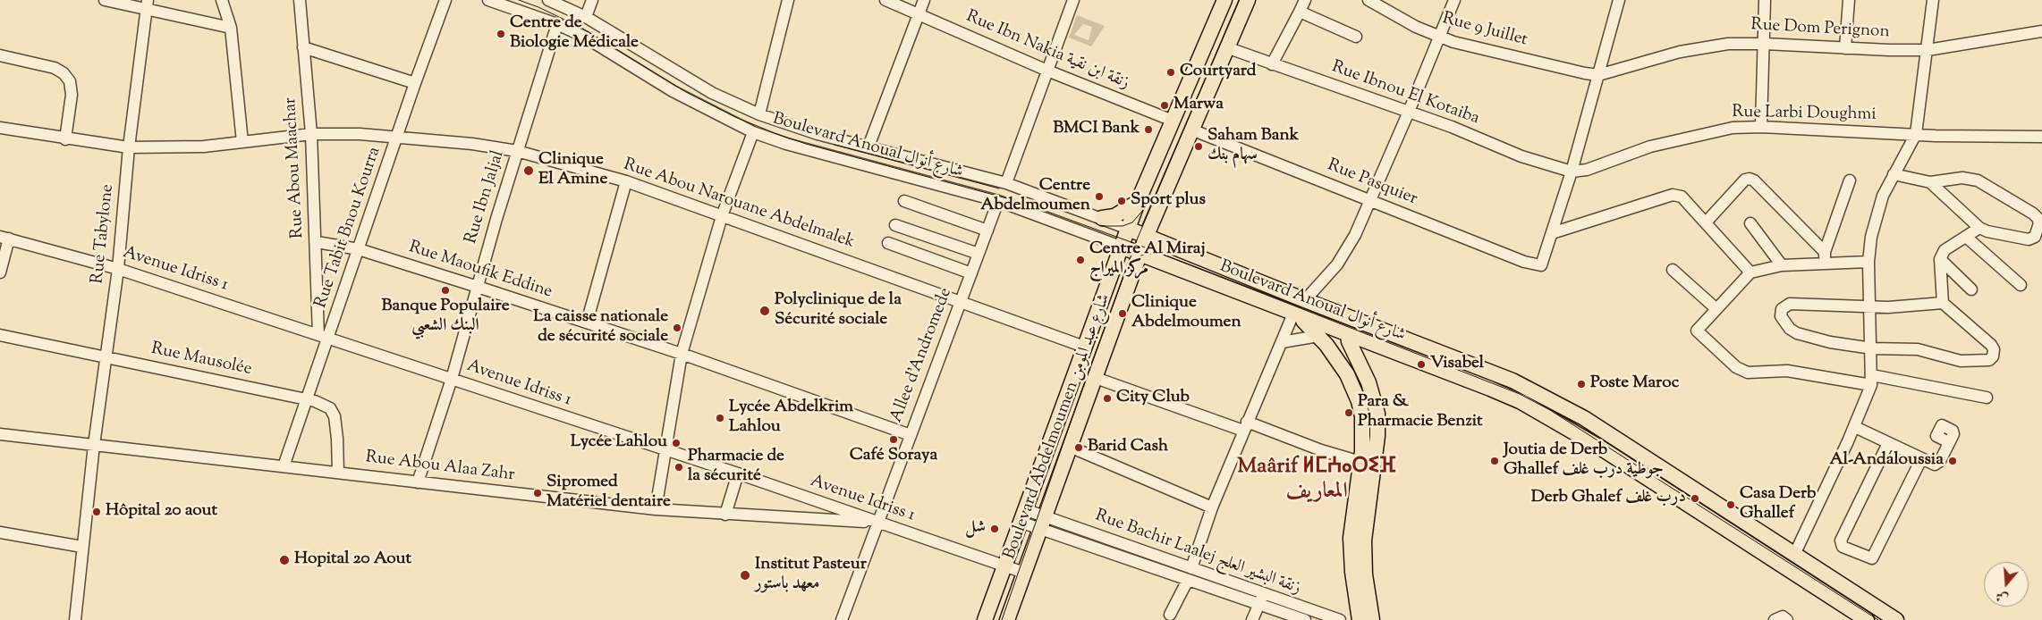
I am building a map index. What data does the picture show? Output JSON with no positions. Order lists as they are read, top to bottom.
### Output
{
  "streets": {
    "main road": ["Boulevard Anoual شارع أنوال", "Boulevard Abdelmoumen شارع عبد المومن"],
    "street": [
      "Rue Dom Perignon",
      "Rue 9 Juillet",
      "Rue Ibn Nakia زنقة ابن نقية",
      "Rue Ibnou El Kotaiba",
      "Rue Larbi Doughmi",
      "Rue Abou Maachar",
      "Rue Pasquier",
      "Rue Ibn Jaljal",
      "Rue Abou Narouane Abdelmalek",
      "Rue Tabit Bnou Kourra",
      "Rue Tabylone",
      "Avenue Idriss 1",
      "Rue Maoufik Eddine",
      "Allee d'Andromede",
      "Rue Mausolée",
      "Rue Abou Alaa Zahr",
      "Rue Bachir Laalej زنقة البشير العلج"
    ]
  },
  "crossings": [
    ["Rue Dom Perignon", "Rue 9 Juillet"],
    ["Rue Ibn Nakia زنقة ابن نقية", "Boulevard Abdelmoumen شارع عبد المومن"],
    ["Rue Ibnou El Kotaiba", "Rue Larbi Doughmi"],
    ["Rue Ibnou El Kotaiba", "Boulevard Abdelmoumen شارع عبد المومن"],
    ["Boulevard Anoual شارع أنوال", "Rue Ibn Jaljal"],
    ["Boulevard Anoual شارع أنوال", "Allee d'Andromede"],
    ["Boulevard Anoual شارع أنوال", "Boulevard Abdelmoumen شارع عبد المومن"],
    ["Rue Abou Maachar", "Rue Abou Narouane Abdelmalek"],
    ["Rue Abou Maachar", "Rue Tabit Bnou Kourra"],
    ["Rue Abou Maachar", "Avenue Idriss 1"],
    ["Rue Abou Maachar", "Rue Maoufik Eddine"],
    ["Rue Pasquier", "Boulevard Abdelmoumen شارع عبد المومن"],
    ["Rue Ibn Jaljal", "Rue Abou Narouane Abdelmalek"],
    ["Rue Ibn Jaljal", "Avenue Idriss 1"],
    ["Rue Ibn Jaljal", "Rue Maoufik Eddine"],
    ["Rue Ibn Jaljal", "Rue Abou Alaa Zahr"],
    ["Rue Abou Narouane Abdelmalek", "Rue Tabit Bnou Kourra"],
    ["Rue Abou Narouane Abdelmalek", "Rue Tabylone"],
    ["Rue Abou Narouane Abdelmalek", "Allee d'Andromede"],
    ["Rue Abou Narouane Abdelmalek", "Boulevard Abdelmoumen شارع عبد المومن"],
    ["Rue Tabit Bnou Kourra", "Avenue Idriss 1"],
    ["Rue Tabit Bnou Kourra", "Rue Maoufik Eddine"],
    ["Rue Tabit Bnou Kourra", "Rue Mausolée"],
    ["Rue Tabit Bnou Kourra", "Rue Abou Alaa Zahr"],
    ["Rue Tabylone", "Avenue Idriss 1"],
    ["Rue Tabylone", "Rue Mausolée"],
    ["Rue Tabylone", "Rue Abou Alaa Zahr"],
    ["Avenue Idriss 1", "Allee d'Andromede"],
    ["Avenue Idriss 1", "Boulevard Abdelmoumen شارع عبد المومن"],
    ["Avenue Idriss 1", "Rue Abou Alaa Zahr"],
    ["Rue Maoufik Eddine", "Allee d'Andromede"],
    ["Allee d'Andromede", "Rue Abou Alaa Zahr"],
    ["Rue Mausolée", "Rue Abou Alaa Zahr"],
    ["Boulevard Abdelmoumen شارع عبد المومن", "Rue Bachir Laalej زنقة البشير العلج"]
  ],
  "districts": ["Maârif ⵍⵎⵄⴰⵔⵉⴼ المعاريف"],
  "places": [
    "Centre de Biologie Médicale",
    "Courtyard",
    "Marwa",
    "BMCI Bank",
    "Saham Bank سهام بنك",
    "Clinique El Amine",
    "Centre Abdelmoumen",
    "Sport plus",
    "Centre Al Miraj مركز الميراج",
    "Banque Populaire البنك الشعبي",
    "Polyclinique de la Sécurité sociale",
    "Clinique Abdelmoumen",
    "La caisse nationale de sécurité sociale",
    "Visabel",
    "Poste Maroc",
    "City Club",
    "Para & Pharmacie Benzit",
    "Lycée Abdelkrim Lahlou",
    "Café Soraya",
    "Lycée Lahlou",
    "Barid Cash",
    "Joutia de Derb Ghallef جوطية درب غلف",
    "Al-Andaloussia",
    "Pharmacie de la sécurité",
    "Sipromed Matériel dentaire",
    "Derb Ghalef درب غلف",
    "Casa Derb Ghallef",
    "Hôpital 20 aout",
    "شل",
    "Hopital 20 Aout",
    "Institut Pasteur معهد باستور"
  ],
  "north": "bottom"
}
